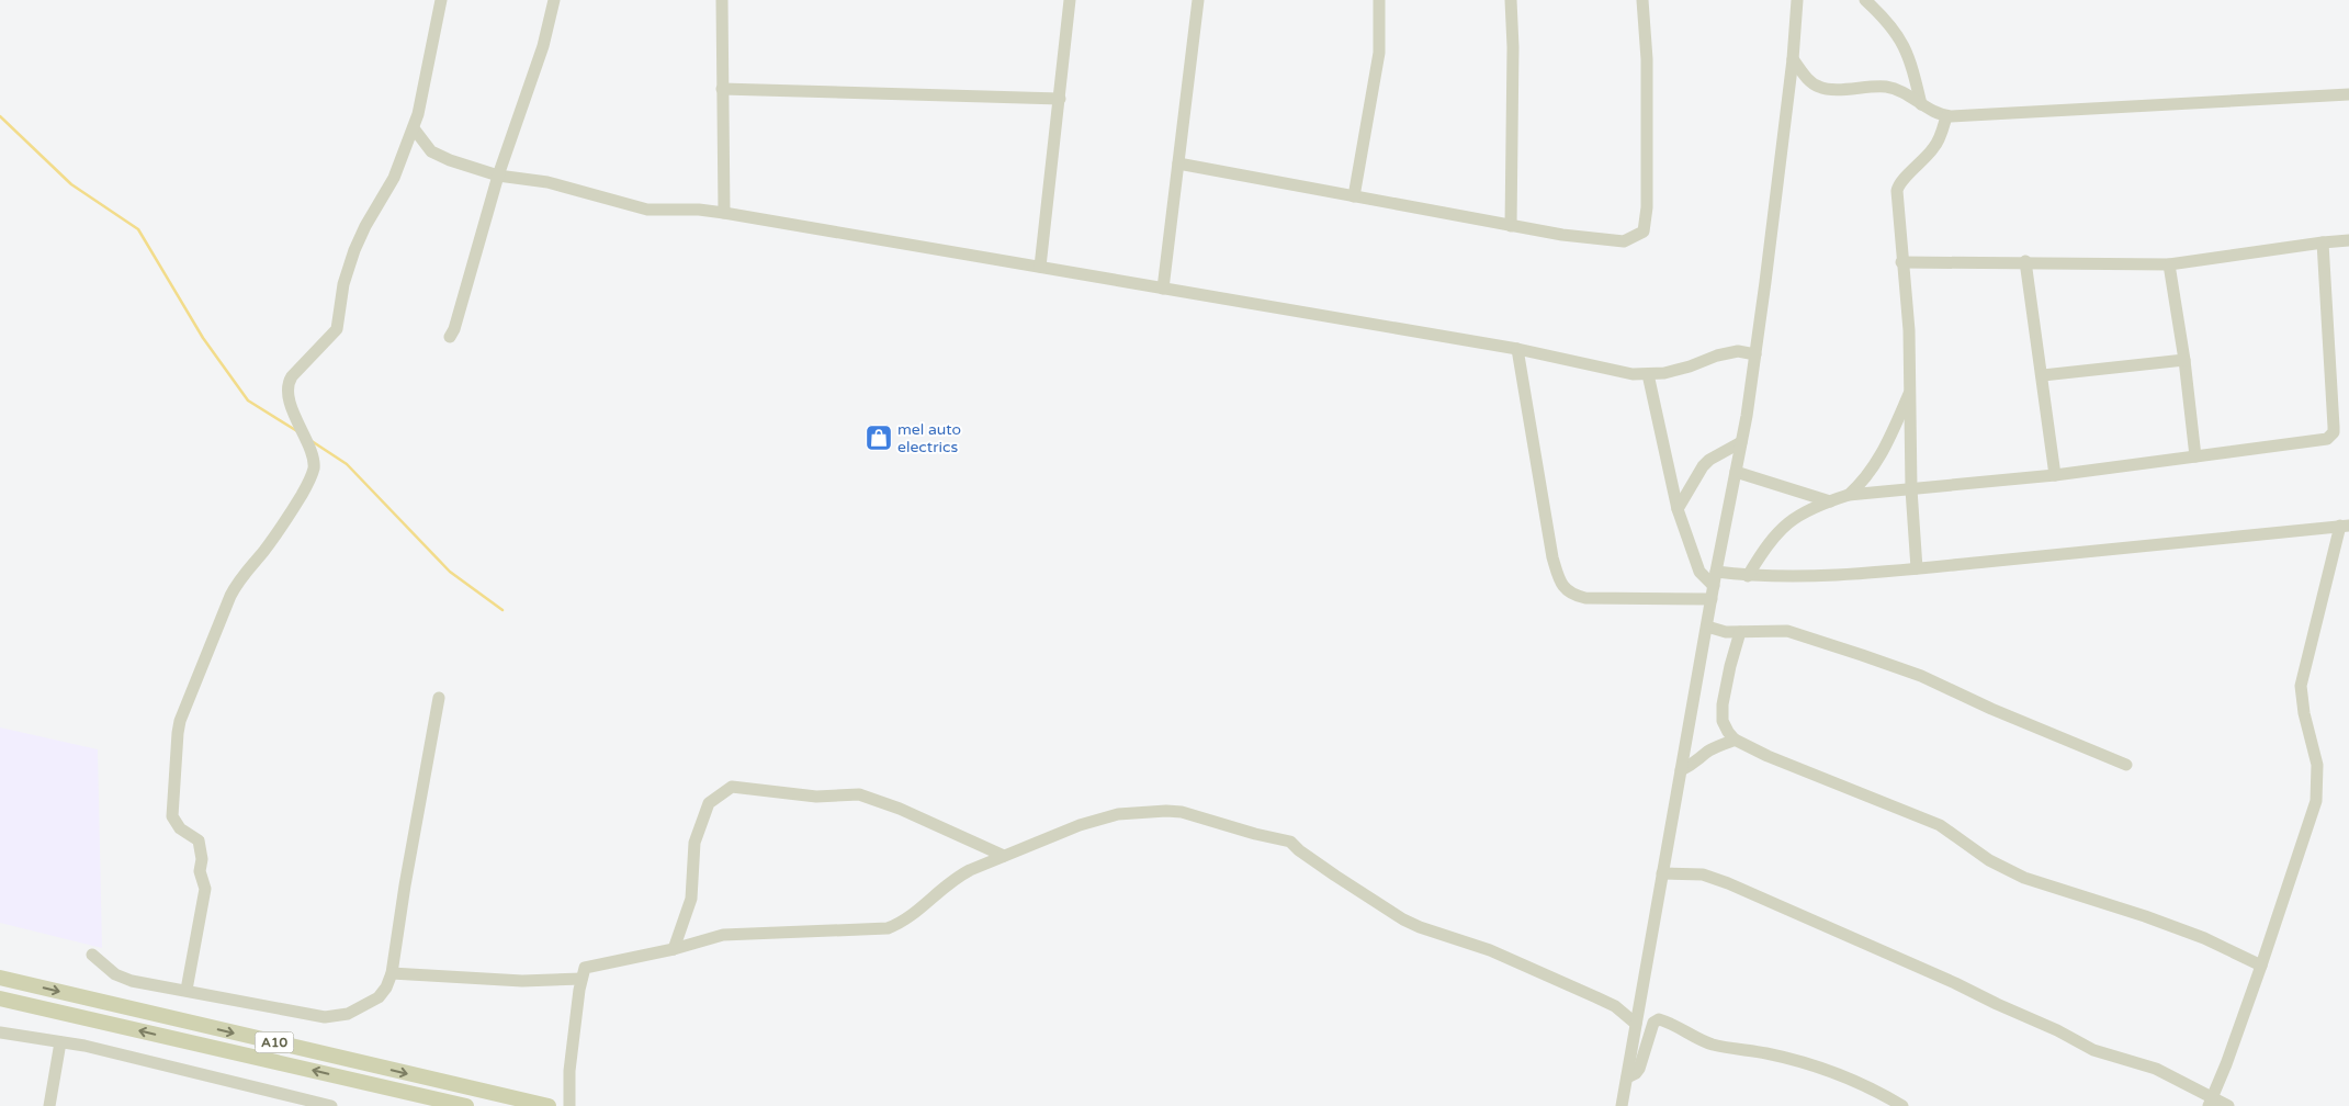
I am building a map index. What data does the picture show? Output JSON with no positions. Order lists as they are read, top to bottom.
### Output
{
  "streets": {
    "main road": ["A10"]
  },
  "places": {
    "shop": ["mel auto electrics"]
  }
}
